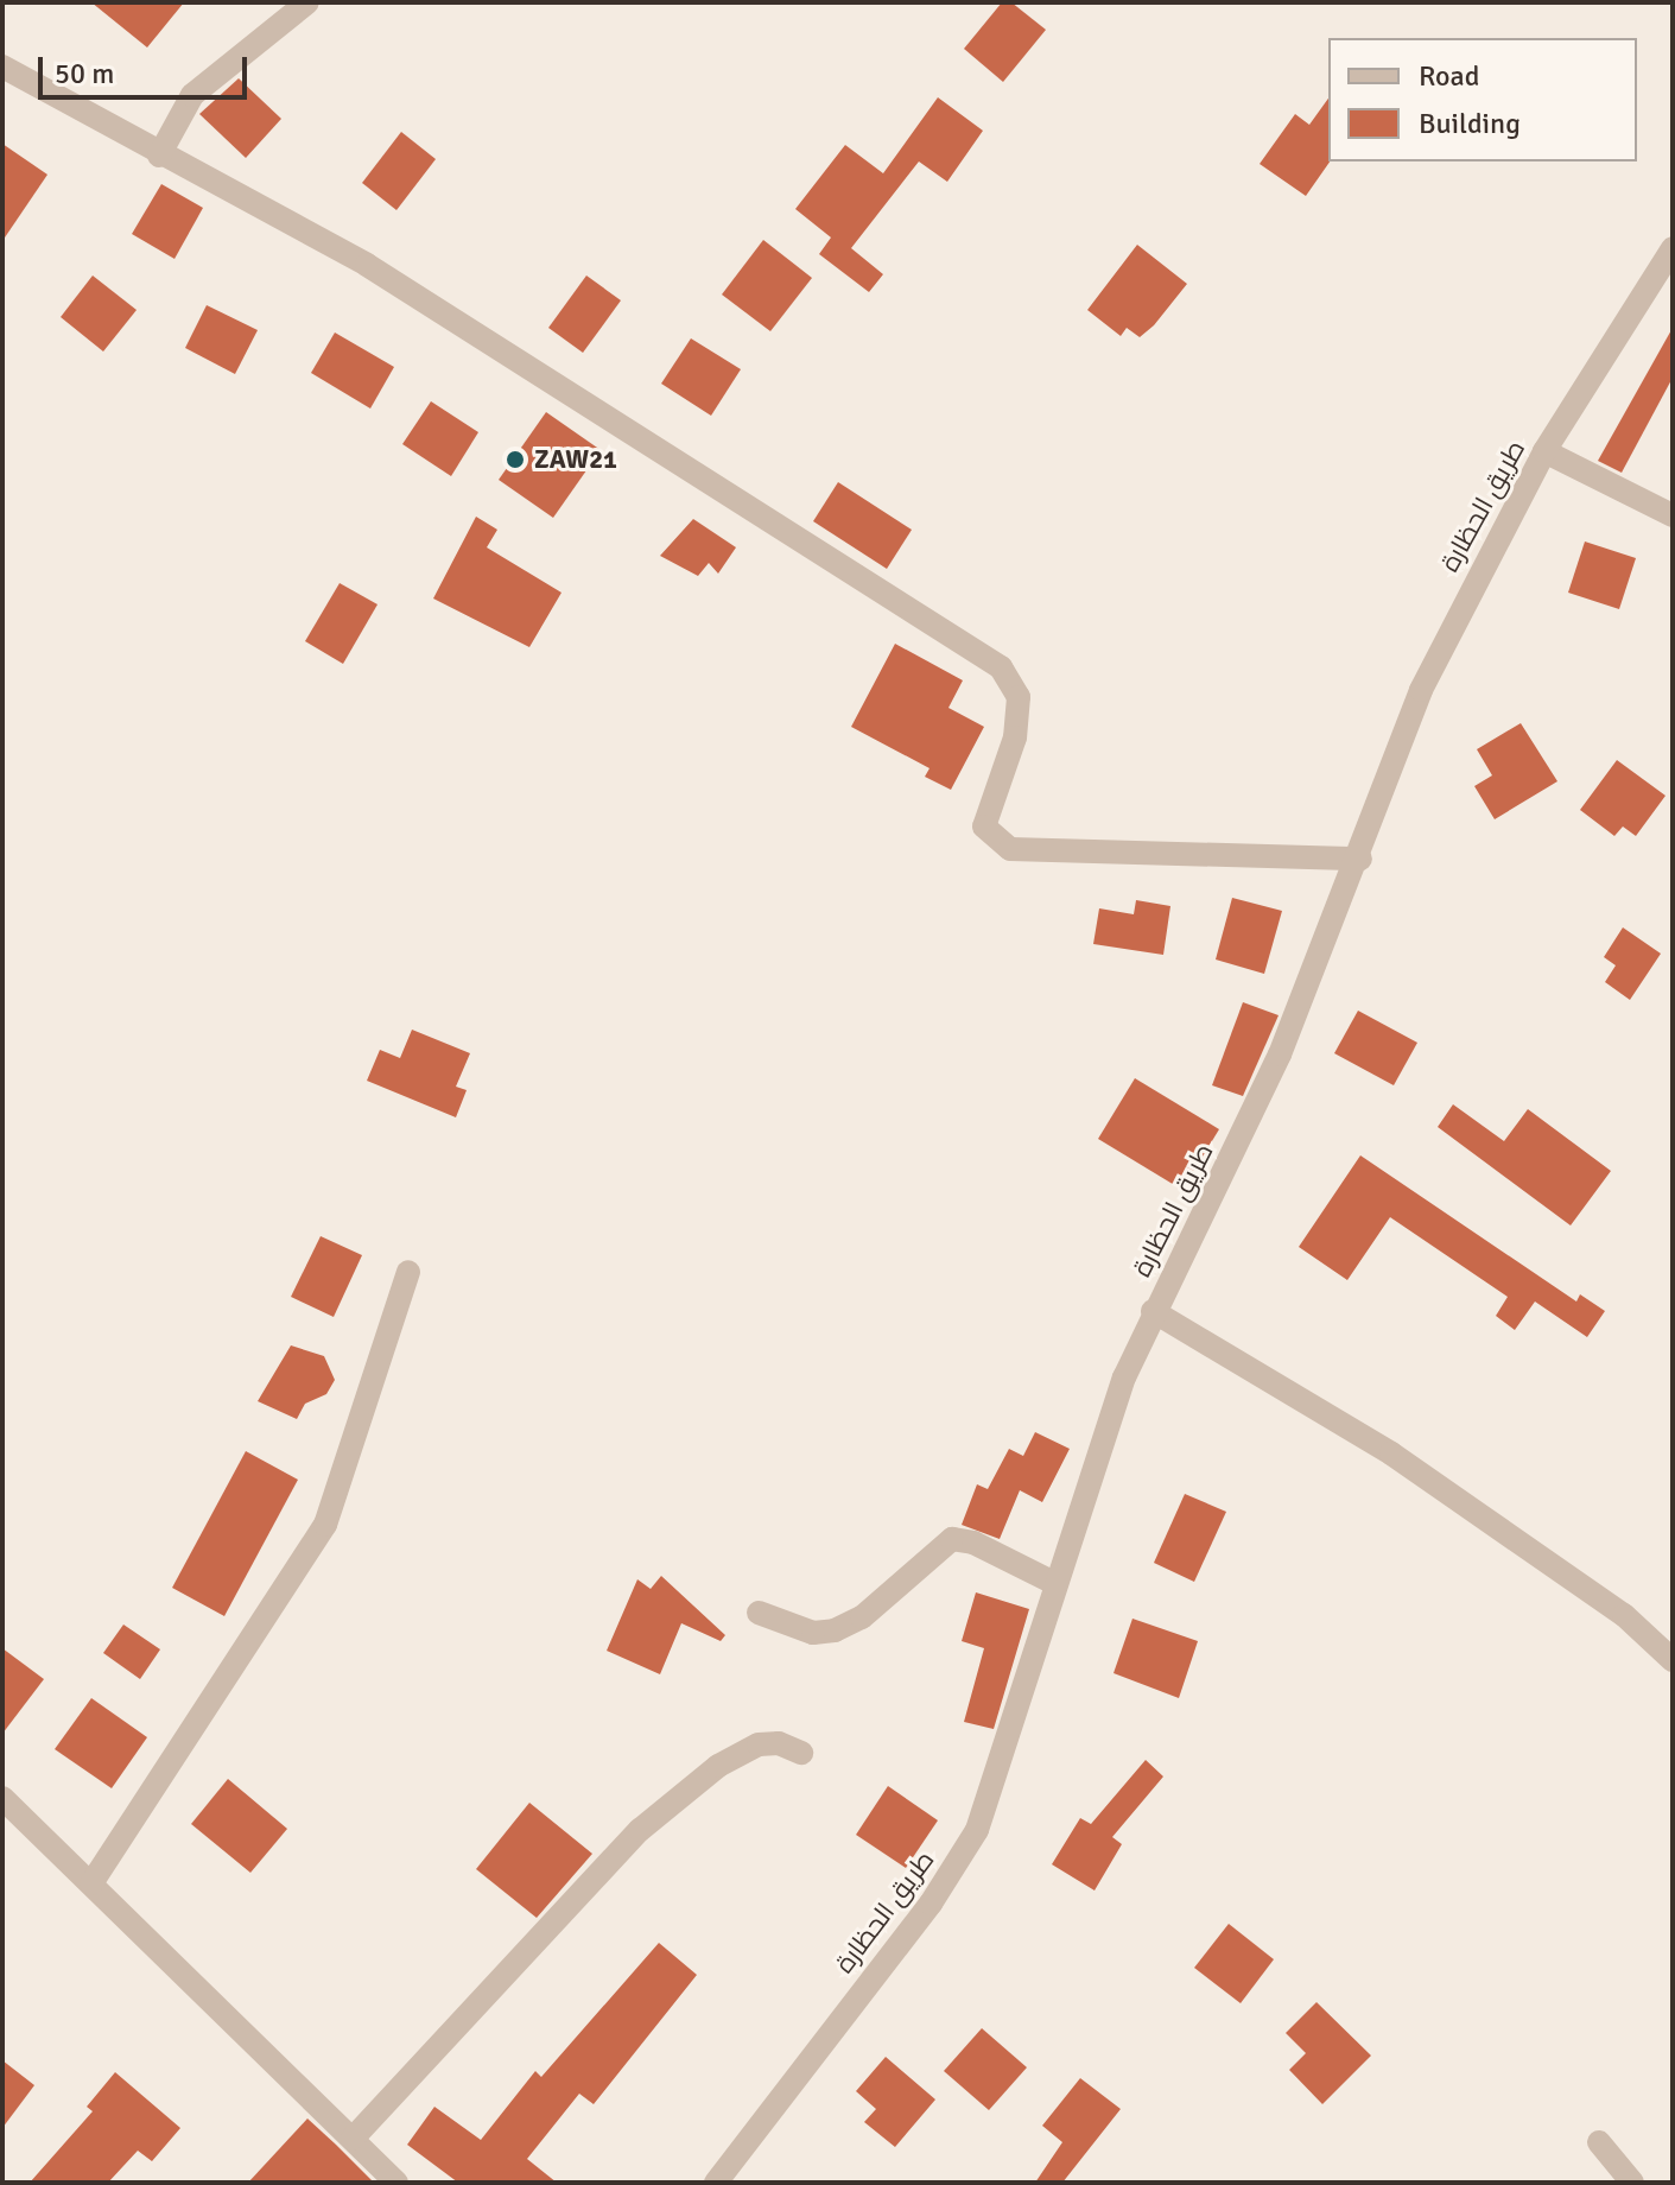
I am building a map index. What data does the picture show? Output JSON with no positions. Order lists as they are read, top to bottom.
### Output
{
  "streets": {
    "street": ["طريق الحظارة"]
  },
  "places": ["ZAW21"],
  "legend": ["Road", "Building"],
  "scale_bar": "50 m"
}
